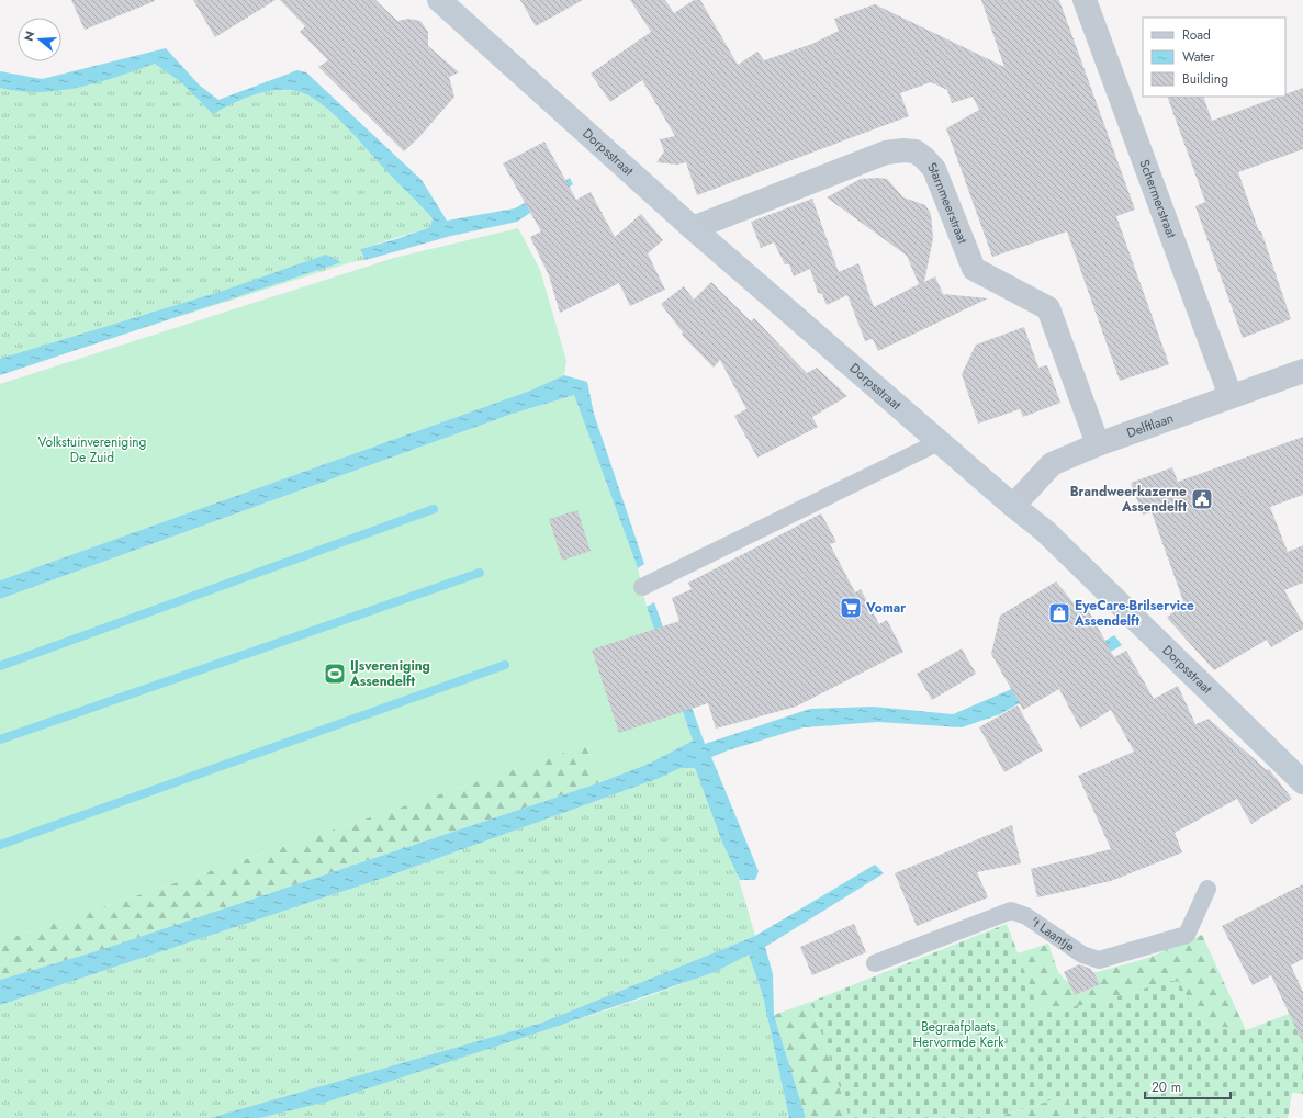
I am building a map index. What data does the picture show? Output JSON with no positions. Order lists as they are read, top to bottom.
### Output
{
  "streets": {
    "street": [
      "Dorpsstraat",
      "Schermerstraat",
      "Starnmeerstraat",
      "Delftlaan"
    ],
    "lane": ["'t Laantje"]
  },
  "crossings": [
    ["Dorpsstraat", "Starnmeerstraat"],
    ["Dorpsstraat", "Delftlaan"],
    ["Schermerstraat", "Delftlaan"],
    ["Starnmeerstraat", "Delftlaan"]
  ],
  "parks": ["Volkstuinvereniging De Zuid", "Begraafplaats Hervormde Kerk"],
  "places": {
    "public building": ["Brandweerkazerne Assendelft"],
    "supermarket": ["Vomar"],
    "shop": ["EyeCare-Brilservice Assendelft"],
    "sports": ["IJsvereniging Assendelft"]
  },
  "legend": ["Road", "Water", "Building"],
  "scale_bar": "20 m",
  "north": "left"
}
